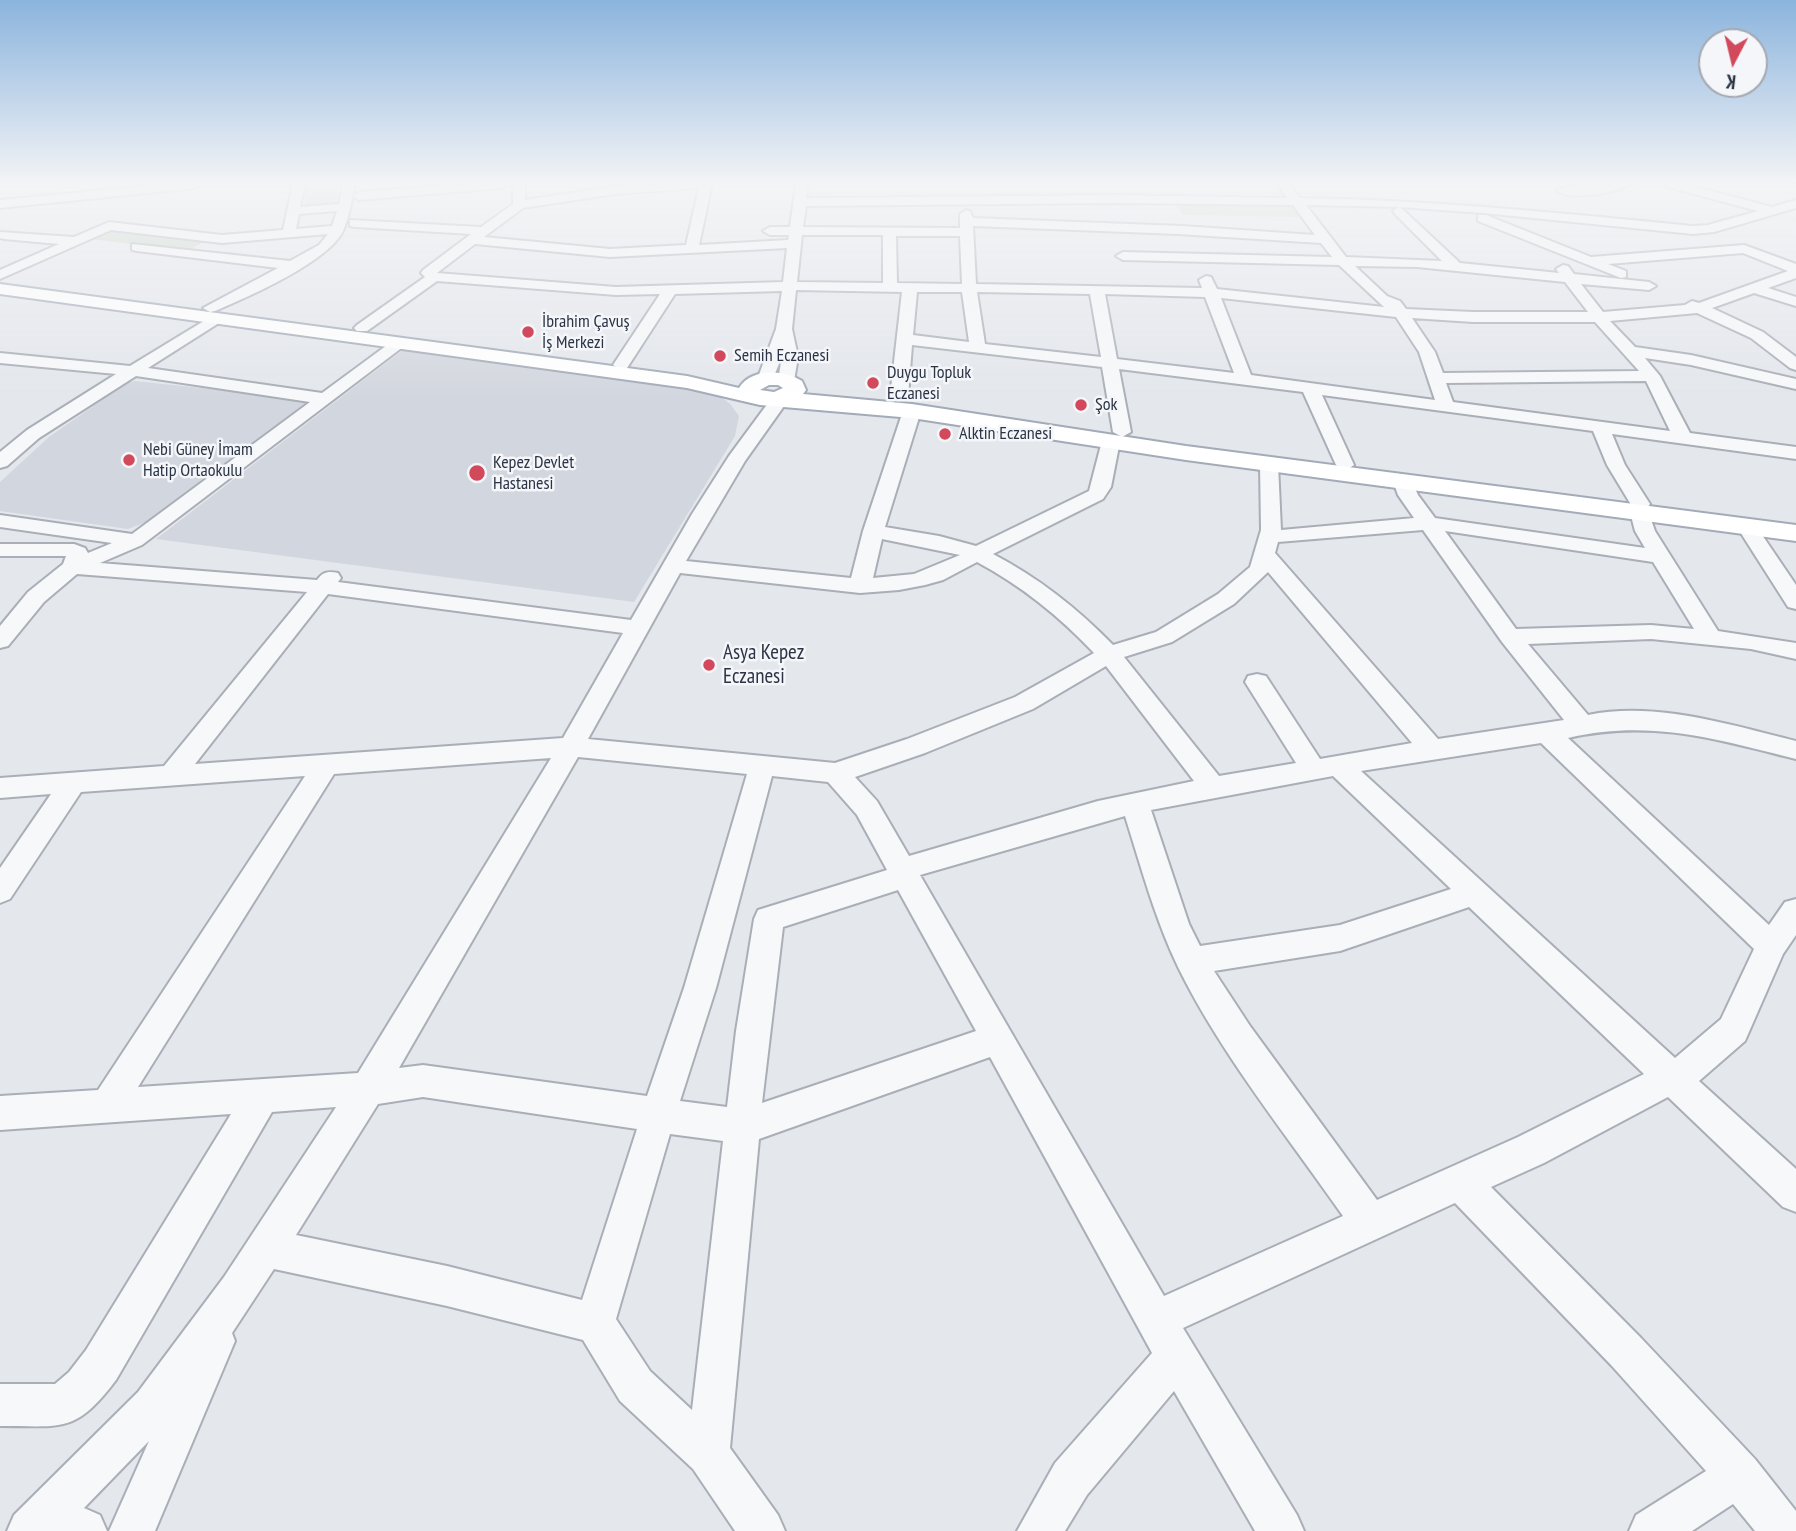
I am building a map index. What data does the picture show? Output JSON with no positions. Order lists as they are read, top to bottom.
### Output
{
  "places": [
    "İbrahim Çavuş İş Merkezi",
    "Semih Eczanesi",
    "Duygu Topluk Eczanesi",
    "Şok",
    "Alktin Eczanesi",
    "Nebi Güney İmam Hatip Ortaokulu",
    "Kepez Devlet Hastanesi",
    "Asya Kepez Eczanesi"
  ],
  "north": "bottom"
}
